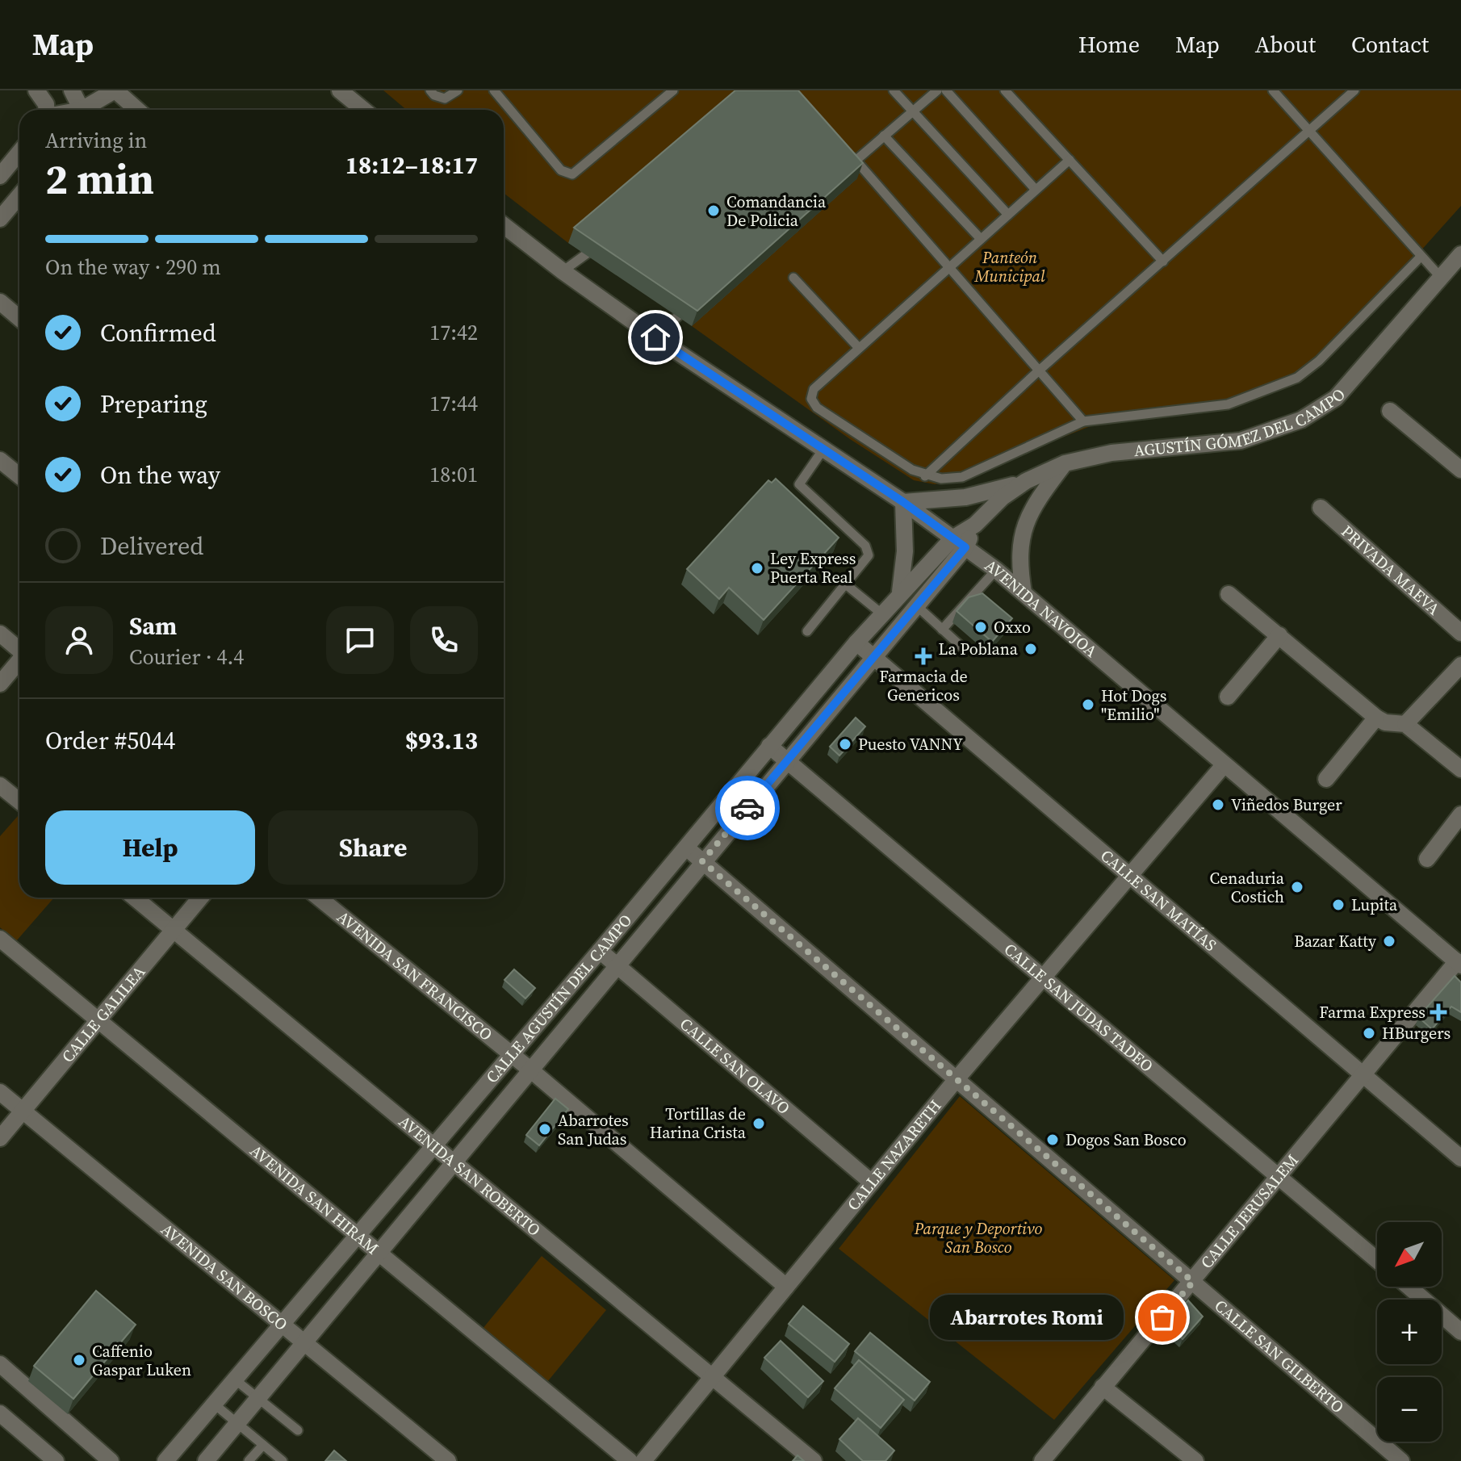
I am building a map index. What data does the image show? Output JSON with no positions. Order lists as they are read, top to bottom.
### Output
{
  "streets": {
    "street": [
      "AGUSTÍN GÓMEZ DEL CAMPO",
      "PRIVADA MAEVA",
      "AVENIDA NAVOJOA",
      "CALLE SAN MATÍAS",
      "AVENIDA SAN FRANCISCO",
      "CALLE AGUSTÍN DEL CAMPO",
      "CALLE SAN JUDAS TADEO",
      "CALLE GALILEA",
      "CALLE SAN OLAVO",
      "CALLE NAZARETH",
      "AVENIDA SAN ROBERTO",
      "AVENIDA SAN HIRAM",
      "CALLE JERUSALEM",
      "AVENIDA SAN BOSCO",
      "CALLE SAN GILBERTO"
    ]
  },
  "crossings": [
    ["AGUSTÍN GÓMEZ DEL CAMPO", "AVENIDA NAVOJOA"],
    ["AGUSTÍN GÓMEZ DEL CAMPO", "CALLE AGUSTÍN DEL CAMPO"],
    ["AVENIDA NAVOJOA", "CALLE AGUSTÍN DEL CAMPO"],
    ["AVENIDA NAVOJOA", "CALLE NAZARETH"],
    ["AVENIDA NAVOJOA", "CALLE JERUSALEM"],
    ["CALLE SAN MATÍAS", "CALLE AGUSTÍN DEL CAMPO"],
    ["CALLE SAN MATÍAS", "CALLE NAZARETH"],
    ["CALLE SAN MATÍAS", "CALLE JERUSALEM"],
    ["AVENIDA SAN FRANCISCO", "CALLE AGUSTÍN DEL CAMPO"],
    ["AVENIDA SAN FRANCISCO", "CALLE NAZARETH"],
    ["CALLE AGUSTÍN DEL CAMPO", "CALLE SAN JUDAS TADEO"],
    ["CALLE AGUSTÍN DEL CAMPO", "CALLE SAN OLAVO"],
    ["CALLE AGUSTÍN DEL CAMPO", "AVENIDA SAN ROBERTO"],
    ["CALLE AGUSTÍN DEL CAMPO", "AVENIDA SAN HIRAM"],
    ["CALLE AGUSTÍN DEL CAMPO", "AVENIDA SAN BOSCO"],
    ["CALLE AGUSTÍN DEL CAMPO", "CALLE SAN GILBERTO"],
    ["CALLE SAN JUDAS TADEO", "CALLE NAZARETH"],
    ["CALLE SAN JUDAS TADEO", "CALLE JERUSALEM"],
    ["CALLE GALILEA", "AVENIDA SAN ROBERTO"],
    ["CALLE GALILEA", "AVENIDA SAN HIRAM"],
    ["CALLE GALILEA", "AVENIDA SAN BOSCO"],
    ["CALLE SAN OLAVO", "CALLE NAZARETH"],
    ["CALLE NAZARETH", "AVENIDA SAN ROBERTO"],
    ["CALLE NAZARETH", "CALLE SAN GILBERTO"],
    ["CALLE JERUSALEM", "CALLE SAN GILBERTO"]
  ],
  "parks": ["Panteón Municipal", "Parque y Deportivo San Bosco"],
  "places": {
    "other": [
      "Comandancia De Policia",
      "Ley Express Puerta Real",
      "Oxxo",
      "La Poblana",
      "Hot Dogs \"Emilio\"",
      "Puesto VANNY",
      "Viñedos Burger",
      "Cenaduria Costich",
      "Lupita",
      "Bazar Katty",
      "HBurgers",
      "Tortillas de Harina Crista",
      "Abarrotes San Judas",
      "Dogos San Bosco",
      "Abarrotes Romi",
      "Caffenio Gaspar Luken"
    ],
    "health": ["Farmacia de Genericos", "Farma Express"]
  },
  "north": "bottom left",
  "page": {
    "header": "Map",
    "nav": [
      "Home",
      "Map",
      "About",
      "Contact"
    ],
    "heading": ["2 min", "Arriving in", "18:12–18:17"],
    "panel": [
      "Sam",
      "Courier · 4.4",
      "Order #5044",
      "$93.13"
    ],
    "bar": "On the way · 290 m",
    "list": [
      ["Confirmed", "17:42"],
      ["Preparing", "17:44"],
      ["On the way", "18:01"],
      "Delivered"
    ],
    "buttons": ["Help", "Share"],
    "map_buttons": ["+", "−"],
    "bubble": "Abarrotes Romi"
  }
}
